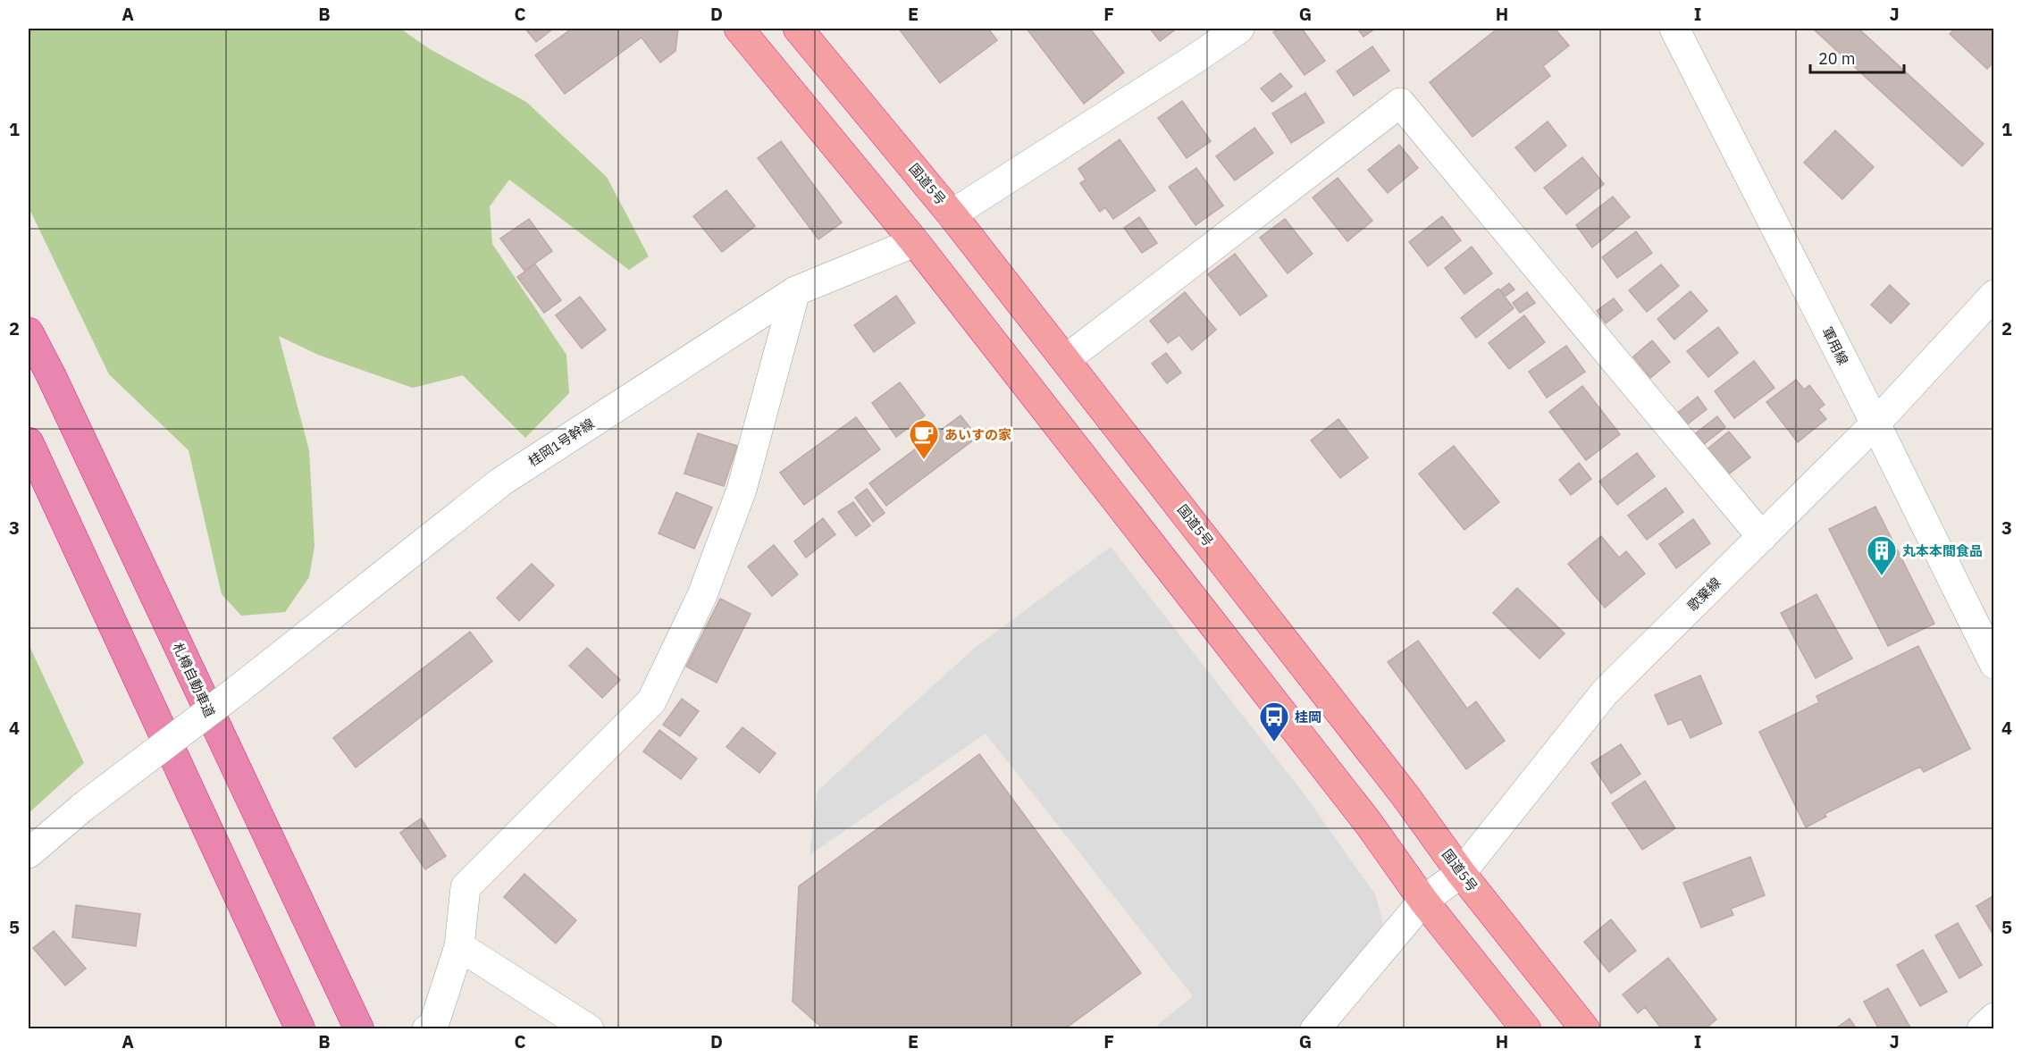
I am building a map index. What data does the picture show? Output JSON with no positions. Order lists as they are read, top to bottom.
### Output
{
  "streets": {
    "highway": ["国道5号", "札樽自動車道"],
    "street": ["軍用線", "桂岡1号幹線", "歌棄線"]
  },
  "crossings": [
    ["国道5号", "歌棄線"],
    ["軍用線", "歌棄線"]
  ],
  "places": {
    "cafe": ["あいすの家"],
    "building": ["丸本本間食品"],
    "bus stop": ["桂岡"]
  },
  "scale_bar": "20 m",
  "grid": {
    "columns": [
      "A",
      "B",
      "C",
      "D",
      "E",
      "F",
      "G",
      "H",
      "I",
      "J"
    ],
    "rows": [
      "1",
      "2",
      "3",
      "4",
      "5"
    ]
  }
}
